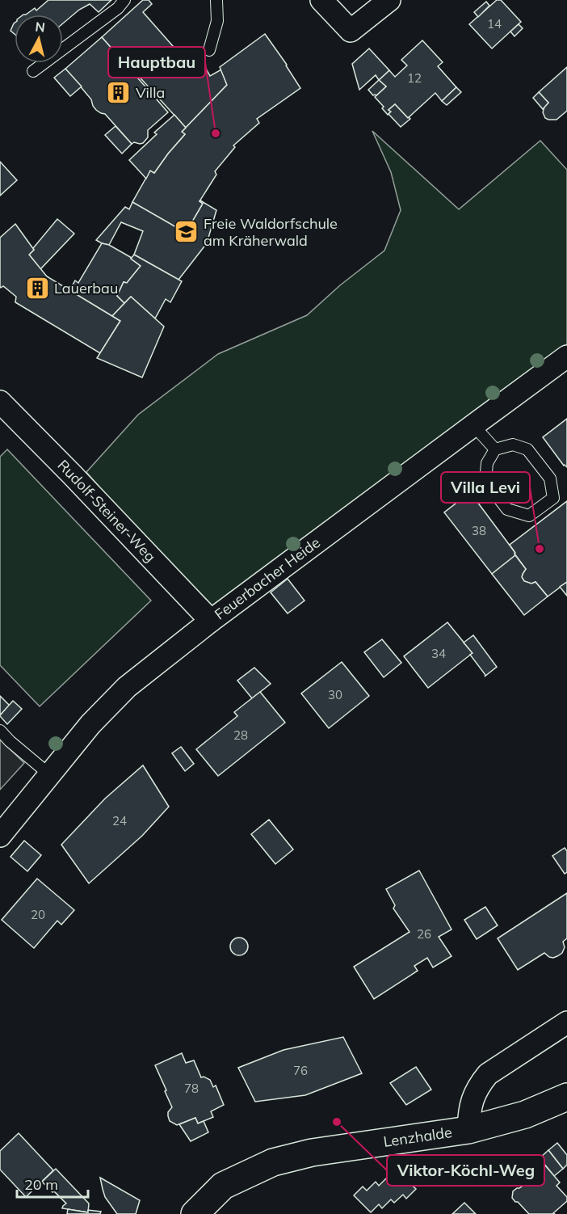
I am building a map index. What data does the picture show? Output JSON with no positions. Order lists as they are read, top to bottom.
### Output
{
  "streets": {
    "street": ["Rudolf-Steiner-Weg", "Feuerbacher Heide", "Lenzhalde"]
  },
  "crossings": [
    ["Rudolf-Steiner-Weg", "Feuerbacher Heide"]
  ],
  "places": {
    "building": ["Villa", "Lauerbau"],
    "other": ["Hauptbau", "Villa Levi", "Viktor-Köchl-Weg"],
    "school or university": ["Freie Waldorfschule am Kräherwald"]
  },
  "house_numbers": [
    "14",
    "12",
    "38",
    "34",
    "30",
    "28",
    "24",
    "20",
    "26",
    "76",
    "78"
  ],
  "scale_bar": "20 m",
  "north": "top"
}
